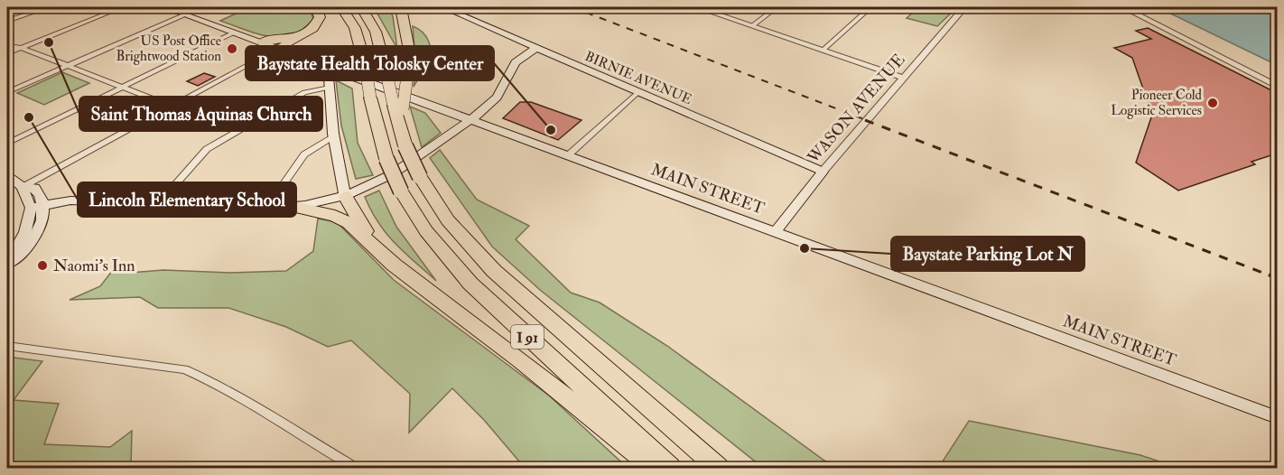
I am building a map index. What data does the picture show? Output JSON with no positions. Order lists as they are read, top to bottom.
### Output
{
  "streets": {
    "highway": ["I 91"],
    "main road": ["BIRNIE AVENUE", "WASON AVENUE", "MAIN STREET"]
  },
  "crossings": [
    ["BIRNIE AVENUE", "WASON AVENUE"],
    ["WASON AVENUE", "MAIN STREET"]
  ],
  "places": [
    "Saint Thomas Aquinas Church",
    "US Post Office Brightwood Station",
    "Pioneer Cold Logistic Services",
    "Lincoln Elementary School",
    "Baystate Health Tolosky Center",
    "Baystate Parking Lot N",
    "Naomi's Inn"
  ]
}
